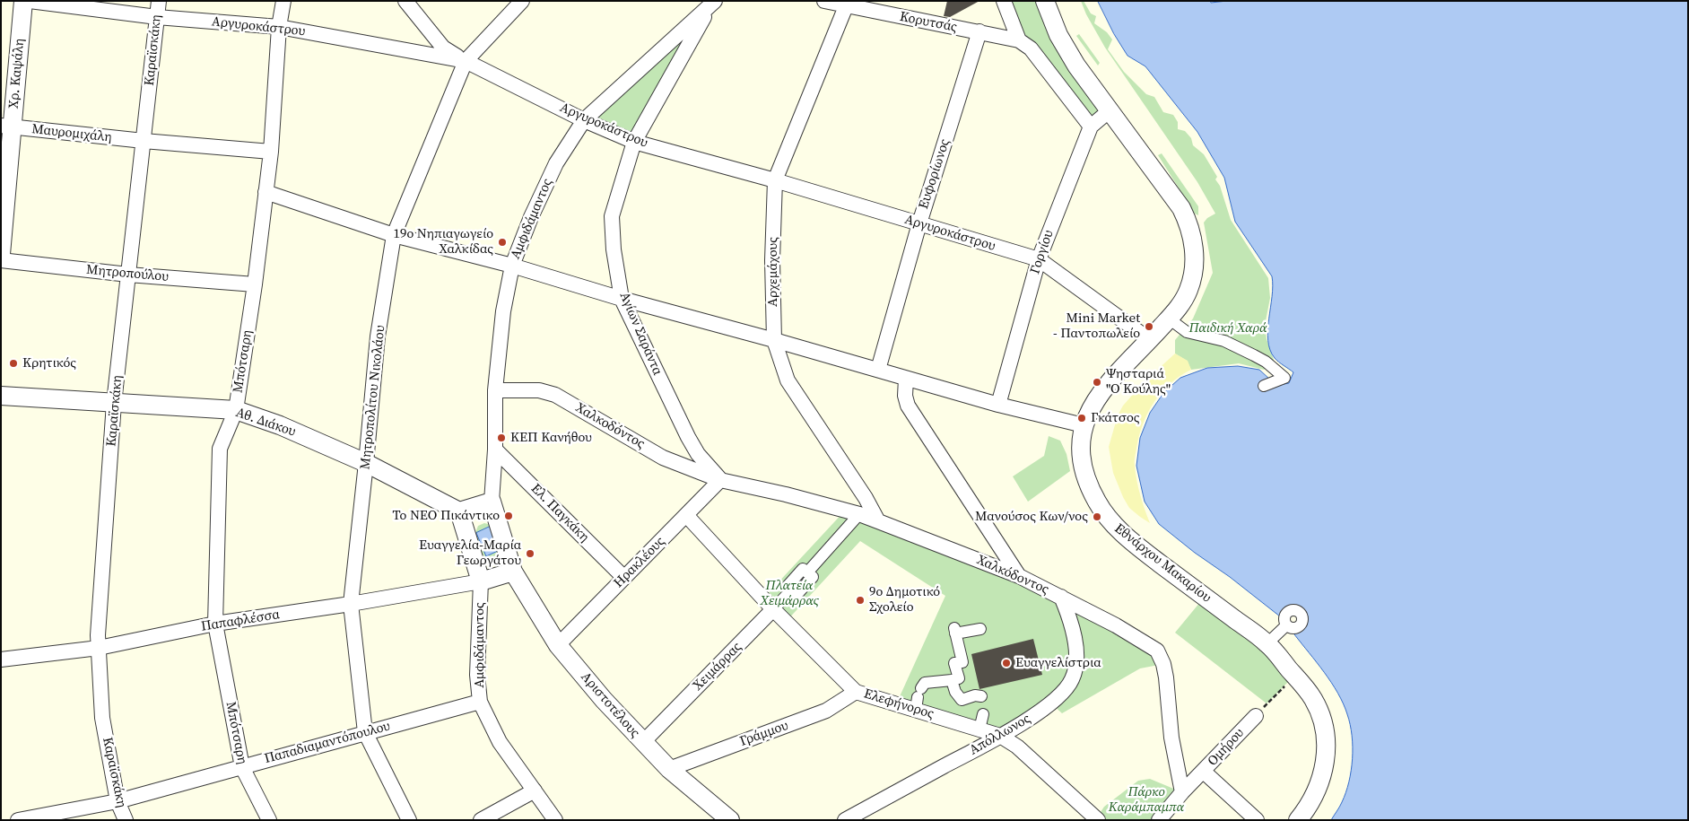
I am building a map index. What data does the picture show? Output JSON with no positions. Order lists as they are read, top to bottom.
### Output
{
  "streets": {
    "street": [
      "Κορυτσάς",
      "Αργυροκάστρου",
      "Καραϊσκάκη",
      "Χρ. Καψάλη",
      "Μαυρομιχάλη",
      "Ευφορίωνος",
      "Αμφιδάμαντος",
      "Γοργίου",
      "Αρχεμάχους",
      "Μητροπούλου",
      "Αγίων Σαράντα",
      "Μπότσαρη",
      "Μητροπολίτου Νικολάου",
      "Αθ. Διάκου",
      "Χαλκοδόντος",
      "Ελ. Παγκάκη",
      "Ηρακλέους",
      "Εθνάρχου Μακαρίου",
      "Χαλκόδοντος",
      "Παπαφλέσσα",
      "Χειμάρρας",
      "Ελεφήνορος",
      "Αριστοτέλους",
      "Γράμμου",
      "Απόλλωνος",
      "Παπαδιαμαντόπουλου",
      "Ομήρου"
    ]
  },
  "crossings": [
    ["Κορυτσάς", "Ευφορίωνος"],
    ["Κορυτσάς", "Αρχεμάχους"],
    ["Αργυροκάστρου", "Καραϊσκάκη"],
    ["Αργυροκάστρου", "Ευφορίωνος"],
    ["Αργυροκάστρου", "Αμφιδάμαντος"],
    ["Αργυροκάστρου", "Γοργίου"],
    ["Αργυροκάστρου", "Αρχεμάχους"],
    ["Αργυροκάστρου", "Αγίων Σαράντα"],
    ["Αργυροκάστρου", "Μπότσαρη"],
    ["Αργυροκάστρου", "Μητροπολίτου Νικολάου"],
    ["Αργυροκάστρου", "Εθνάρχου Μακαρίου"],
    ["Καραϊσκάκη", "Μαυρομιχάλη"],
    ["Καραϊσκάκη", "Μητροπούλου"],
    ["Καραϊσκάκη", "Αθ. Διάκου"],
    ["Καραϊσκάκη", "Παπαφλέσσα"],
    ["Καραϊσκάκη", "Παπαδιαμαντόπουλου"],
    ["Χρ. Καψάλη", "Μαυρομιχάλη"],
    ["Μαυρομιχάλη", "Μπότσαρη"],
    ["Αμφιδάμαντος", "Αγίων Σαράντα"],
    ["Αμφιδάμαντος", "Χαλκοδόντος"],
    ["Αμφιδάμαντος", "Ελ. Παγκάκη"],
    ["Αμφιδάμαντος", "Παπαφλέσσα"],
    ["Αμφιδάμαντος", "Αριστοτέλους"],
    ["Αμφιδάμαντος", "Παπαδιαμαντόπουλου"],
    ["Γοργίου", "Εθνάρχου Μακαρίου"],
    ["Αρχεμάχους", "Χαλκόδοντος"],
    ["Μητροπούλου", "Μπότσαρη"],
    ["Αγίων Σαράντα", "Χαλκοδόντος"],
    ["Αγίων Σαράντα", "Ηρακλέους"],
    ["Αγίων Σαράντα", "Χαλκόδοντος"],
    ["Μπότσαρη", "Αθ. Διάκου"],
    ["Μπότσαρη", "Παπαφλέσσα"],
    ["Μπότσαρη", "Παπαδιαμαντόπουλου"],
    ["Μητροπολίτου Νικολάου", "Αθ. Διάκου"],
    ["Μητροπολίτου Νικολάου", "Παπαφλέσσα"],
    ["Μητροπολίτου Νικολάου", "Παπαδιαμαντόπουλου"],
    ["Χαλκοδόντος", "Ηρακλέους"],
    ["Χαλκοδόντος", "Χαλκόδοντος"],
    ["Ελ. Παγκάκη", "Ηρακλέους"],
    ["Ηρακλέους", "Χαλκόδοντος"],
    ["Ηρακλέους", "Ελεφήνορος"],
    ["Ηρακλέους", "Αριστοτέλους"],
    ["Χαλκόδοντος", "Χειμάρρας"],
    ["Χαλκόδοντος", "Απόλλωνος"],
    ["Χαλκόδοντος", "Ομήρου"],
    ["Χειμάρρας", "Ελεφήνορος"],
    ["Χειμάρρας", "Αριστοτέλους"],
    ["Ελεφήνορος", "Γράμμου"],
    ["Ελεφήνορος", "Απόλλωνος"],
    ["Αριστοτέλους", "Γράμμου"]
  ],
  "parks": ["Παιδική Χαρά", "Πλατεία Χειμάρρας", "Πάρκο Καράμπαμπα"],
  "places": [
    "19ο Νηπιαγωγείο Χαλκίδας",
    "Mini Market - Παντοπωλείο",
    "Κρητικός",
    "Ψησταριά \"Ο Κούλης\"",
    "Γκάτσος",
    "ΚΕΠ Κανήθου",
    "Το ΝΕΟ Πικάντικο",
    "Μανούσος Κων/νος",
    "Ευαγγελία-Μαρία Γεωργάτου",
    "9ο Δημοτικό Σχολείο",
    "Ευαγγελίστρια"
  ]
}
